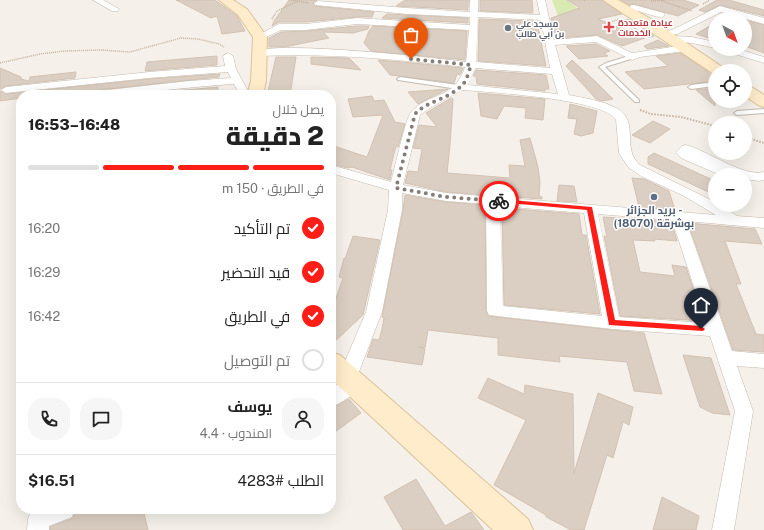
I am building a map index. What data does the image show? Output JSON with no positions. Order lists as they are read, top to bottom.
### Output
{
  "places": {
    "health": ["عيادة متعددة الخدمات"],
    "other": ["مسجد علي بن أبي طالب", "بريد الجزائر - بوشرقة (18070)"]
  },
  "north": "bottom right",
  "page": {
    "map_buttons": ["+", "−"],
    "heading": ["2 دقيقة", "يصل خلال", "16:48–16:53"],
    "panel": [
      "يوسف",
      "المندوب · 4.4",
      "الطلب #4283",
      "$16.51"
    ],
    "bar": "في الطريق · 150 m",
    "list": [
      ["تم التأكيد", "16:20"],
      ["قيد التحضير", "16:29"],
      ["في الطريق", "16:42"],
      "تم التوصيل"
    ]
  }
}
